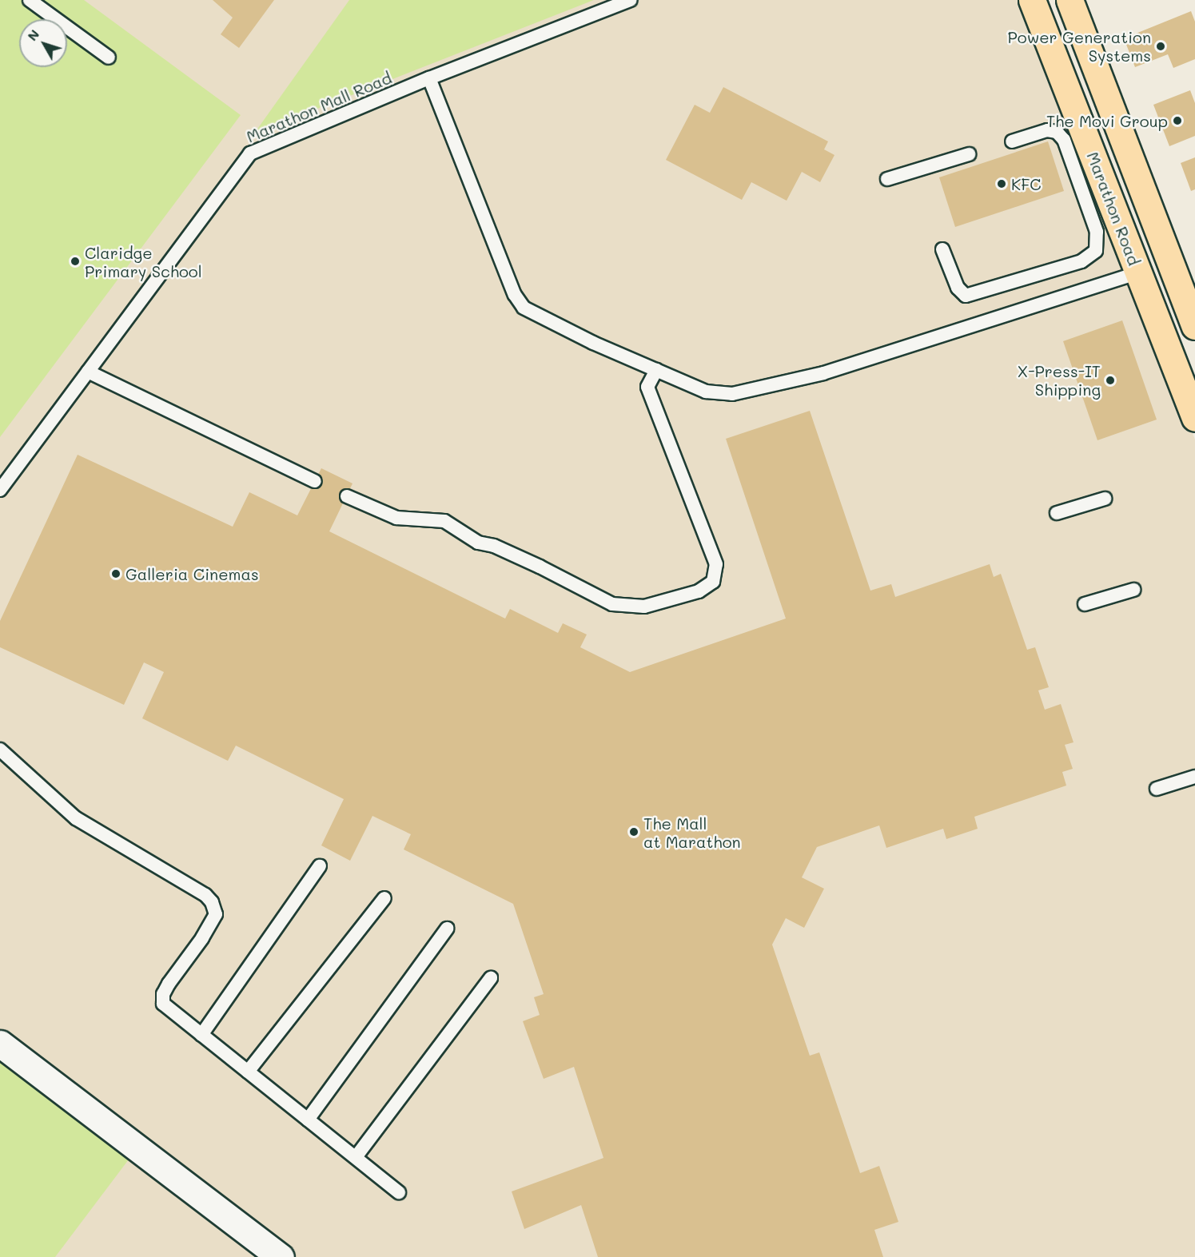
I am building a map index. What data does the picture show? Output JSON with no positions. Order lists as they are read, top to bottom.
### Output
{
  "streets": {
    "main road": ["Marathon Road"],
    "lane": ["Marathon Mall Road"]
  },
  "places": [
    "Power Generation Systems",
    "The Movi Group",
    "KFC",
    "Claridge Primary School",
    "X-Press-IT Shipping",
    "Galleria Cinemas",
    "The Mall at Marathon"
  ],
  "north": "top left"
}
